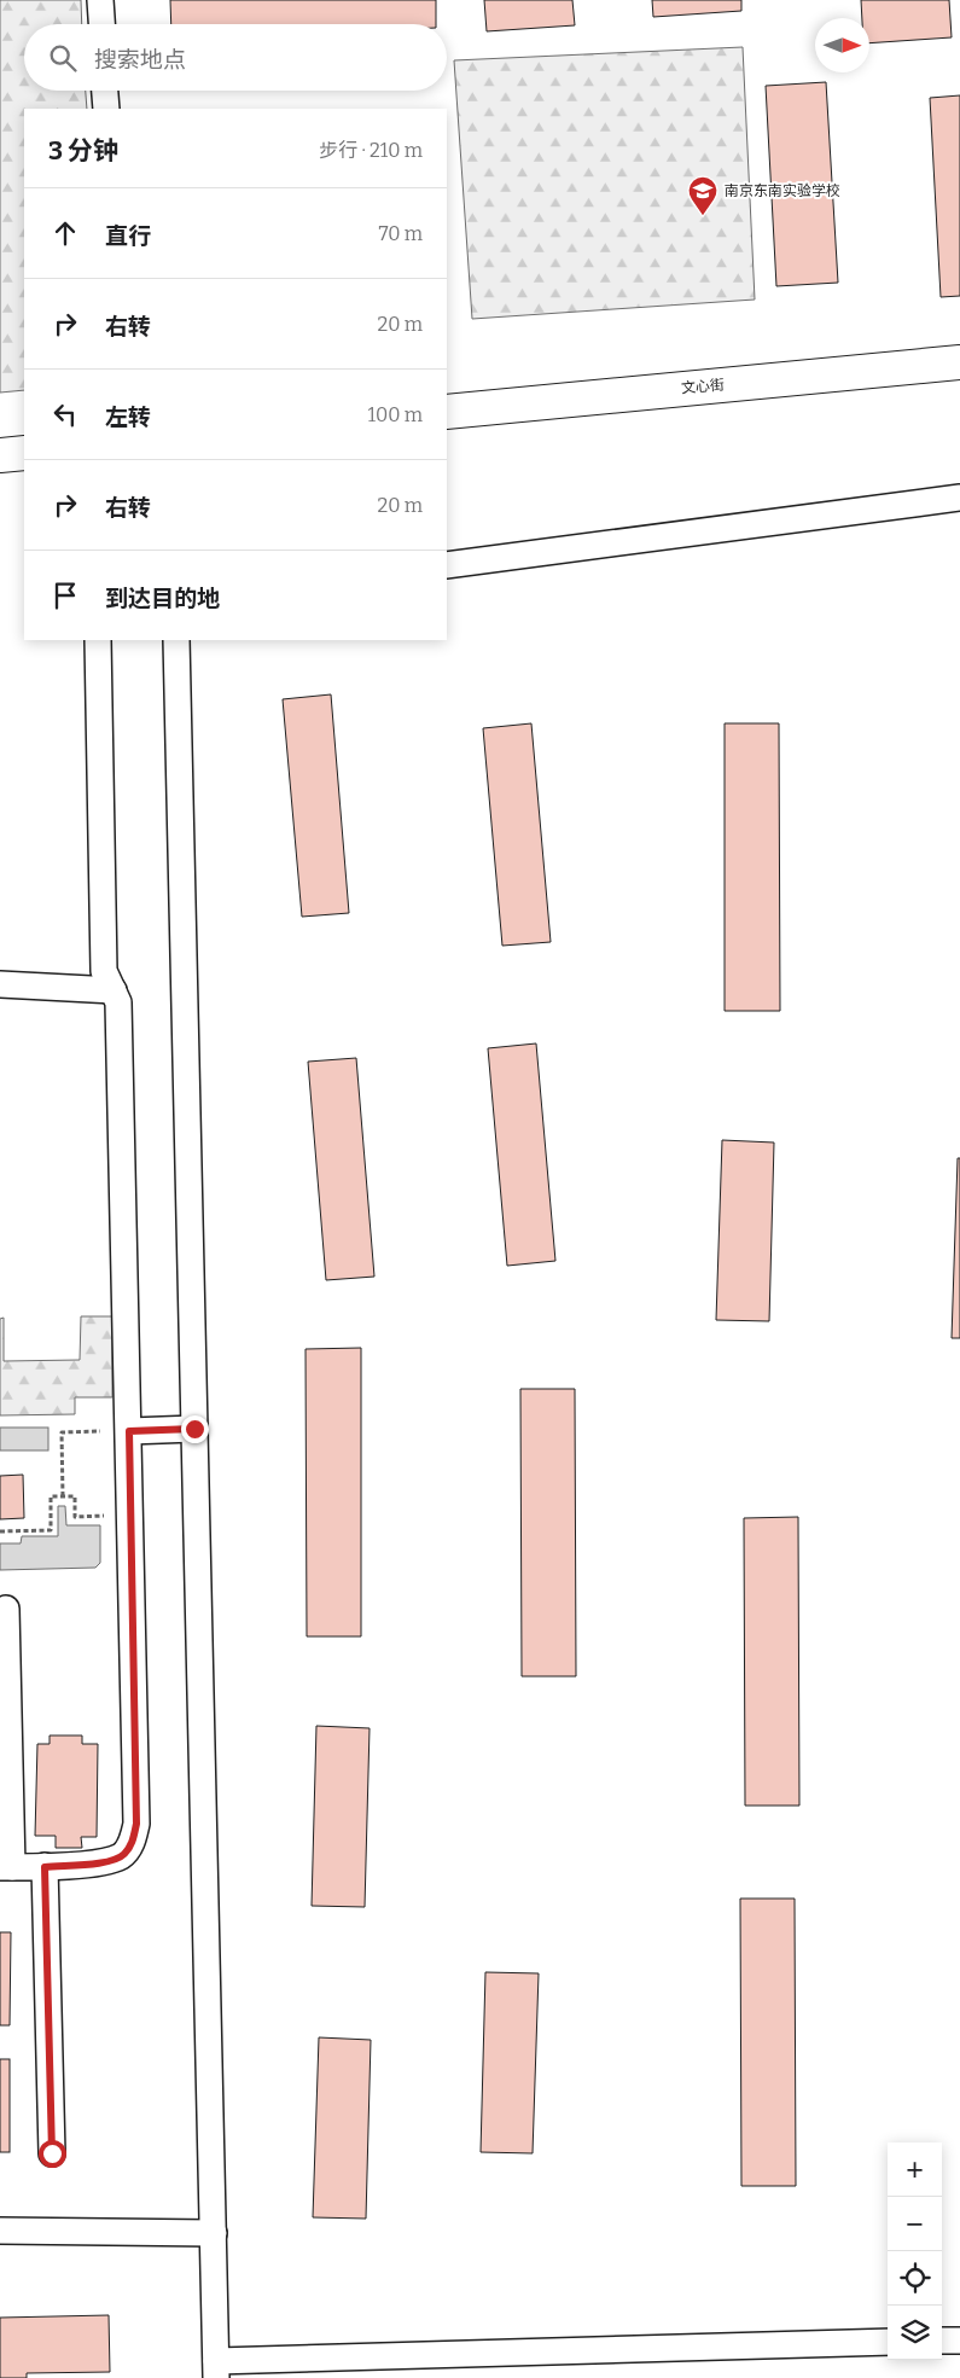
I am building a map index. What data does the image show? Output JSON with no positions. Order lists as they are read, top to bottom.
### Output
{
  "streets": {
    "street": ["文心街"]
  },
  "places": {
    "school or university": ["南京东南实验学校"]
  },
  "north": "right",
  "page": {
    "search": "搜索地点",
    "heading": ["3 分钟", "步行 · 210 m"],
    "list": [
      ["直行", "70 m"],
      ["右转", "20 m"],
      ["左转", "100 m"],
      ["右转", "20 m"],
      "到达目的地"
    ],
    "map_buttons": ["+", "−"]
  }
}
